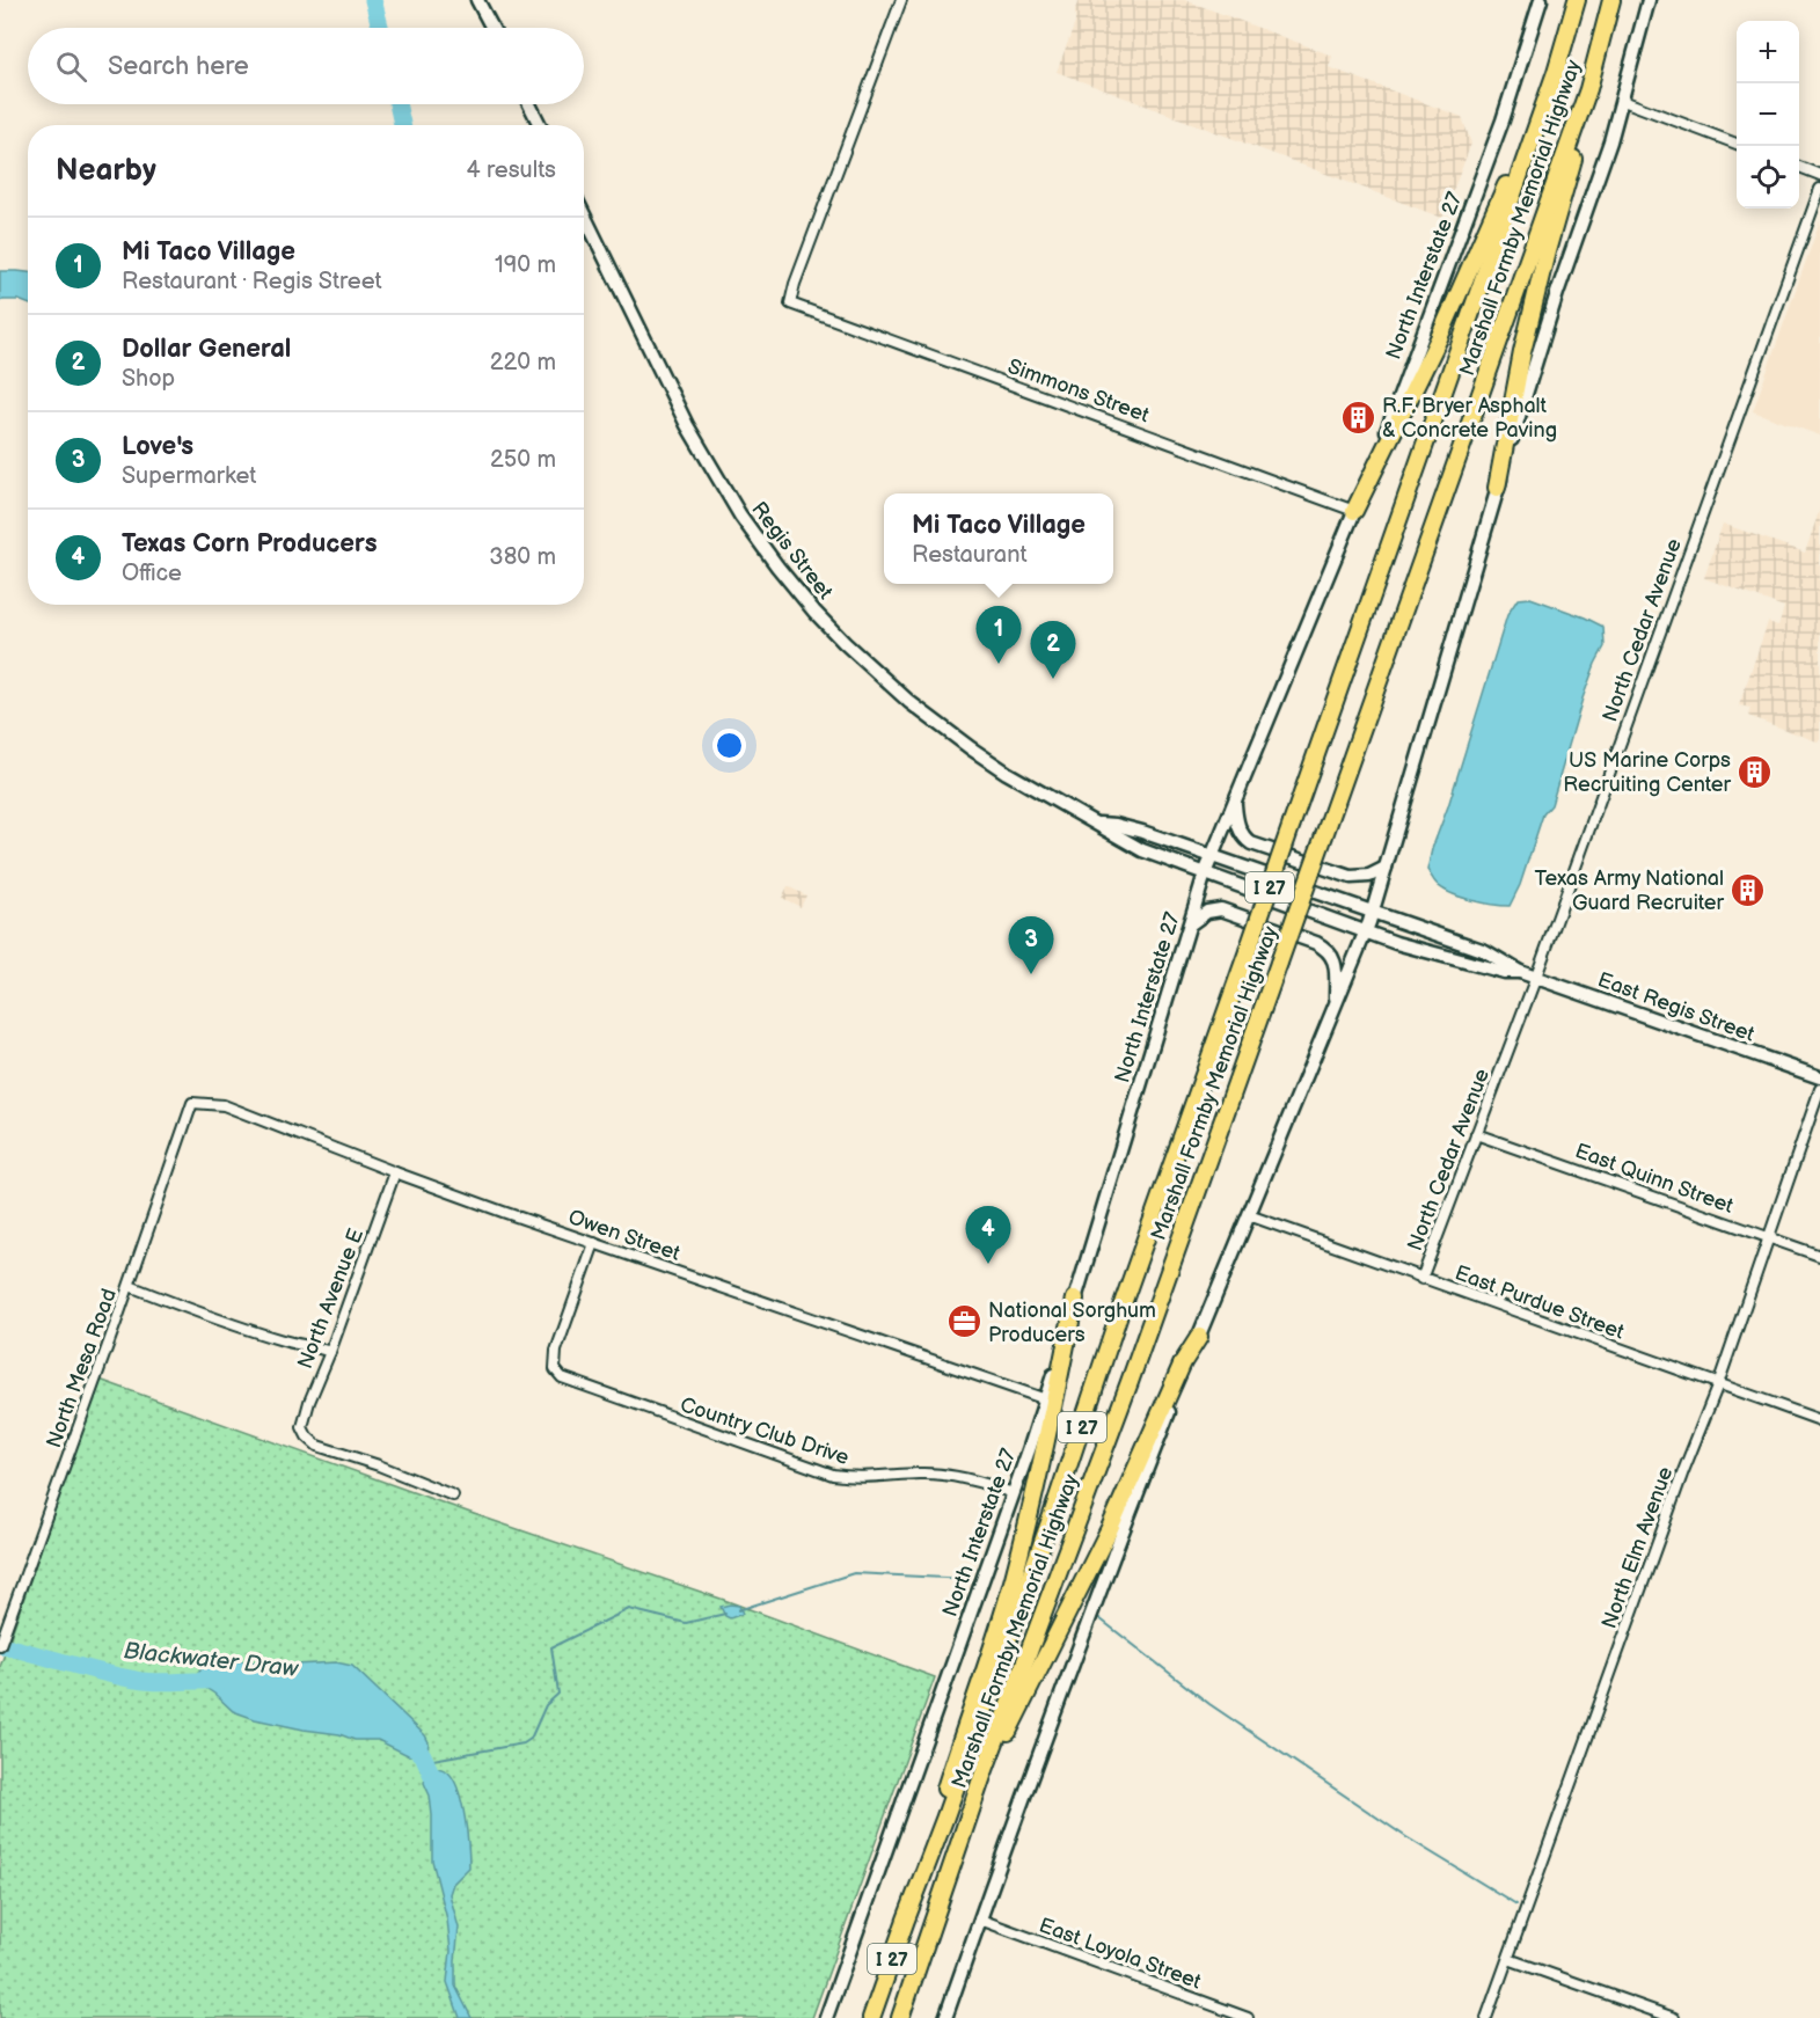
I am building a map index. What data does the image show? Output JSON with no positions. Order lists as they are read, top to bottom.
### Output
{
  "streets": {
    "highway": ["Marshall Formby Memorial Highway", "I 27"],
    "main road": ["North Interstate 27", "Regis Street", "East Regis Street"],
    "street": [
      "Simmons Street",
      "North Cedar Avenue",
      "East Quinn Street",
      "Owen Street",
      "North Avenue E",
      "East Purdue Street",
      "North Mesa Road",
      "Country Club Drive",
      "North Elm Avenue",
      "East Loyola Street"
    ]
  },
  "crossings": [
    ["North Interstate 27", "Simmons Street"],
    ["North Interstate 27", "Regis Street"],
    ["North Interstate 27", "Owen Street"],
    ["North Interstate 27", "Country Club Drive"],
    ["Regis Street", "East Regis Street"],
    ["North Cedar Avenue", "East Regis Street"],
    ["North Cedar Avenue", "East Quinn Street"],
    ["North Cedar Avenue", "East Purdue Street"],
    ["East Quinn Street", "North Elm Avenue"],
    ["Owen Street", "North Avenue E"],
    ["Owen Street", "North Mesa Road"],
    ["Owen Street", "Country Club Drive"],
    ["East Purdue Street", "North Elm Avenue"]
  ],
  "water": ["Blackwater Draw"],
  "places": {
    "building": ["R.F. Bryer Asphalt & Concrete Paving", "US Marine Corps Recruiting Center", "Texas Army National Guard Recruiter"],
    "office": ["National Sorghum Producers"]
  },
  "page": {
    "map_buttons": ["+", "−"],
    "search": "Search here",
    "heading": ["Nearby", "4 results"],
    "list": [
      {
        "mark": "1",
        "name": "Mi Taco Village",
        "note": "Restaurant · Regis Street",
        "value": "190 m"
      },
      {
        "mark": "2",
        "name": "Dollar General",
        "note": "Shop",
        "value": "220 m"
      },
      {
        "mark": "3",
        "name": "Love's",
        "note": "Supermarket",
        "value": "250 m"
      },
      {
        "mark": "4",
        "name": "Texas Corn Producers",
        "note": "Office",
        "value": "380 m"
      }
    ],
    "popup": ["Mi Taco Village", "Restaurant"],
    "pins": [
      "1",
      "2",
      "3",
      "4"
    ]
  }
}
